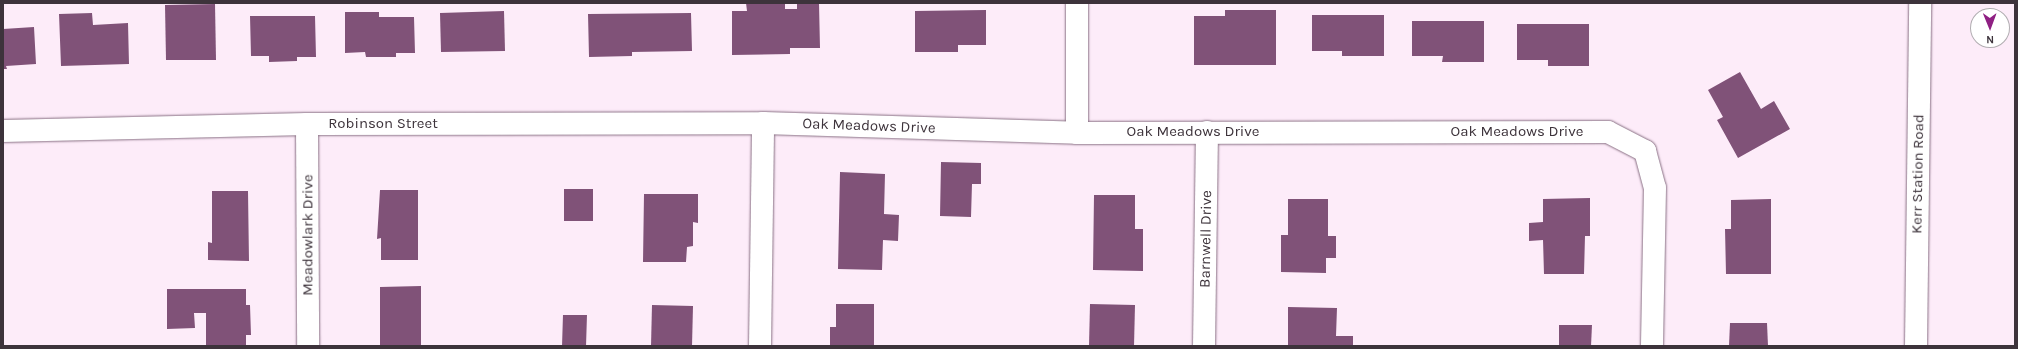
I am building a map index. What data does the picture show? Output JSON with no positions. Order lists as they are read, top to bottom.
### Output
{
  "streets": {
    "street": [
      "Robinson Street",
      "Oak Meadows Drive",
      "Kerr Station Road",
      "Meadowlark Drive",
      "Barnwell Drive"
    ]
  },
  "crossings": [
    ["Robinson Street", "Oak Meadows Drive"],
    ["Robinson Street", "Meadowlark Drive"],
    ["Oak Meadows Drive", "Barnwell Drive"]
  ],
  "north": "bottom"
}
